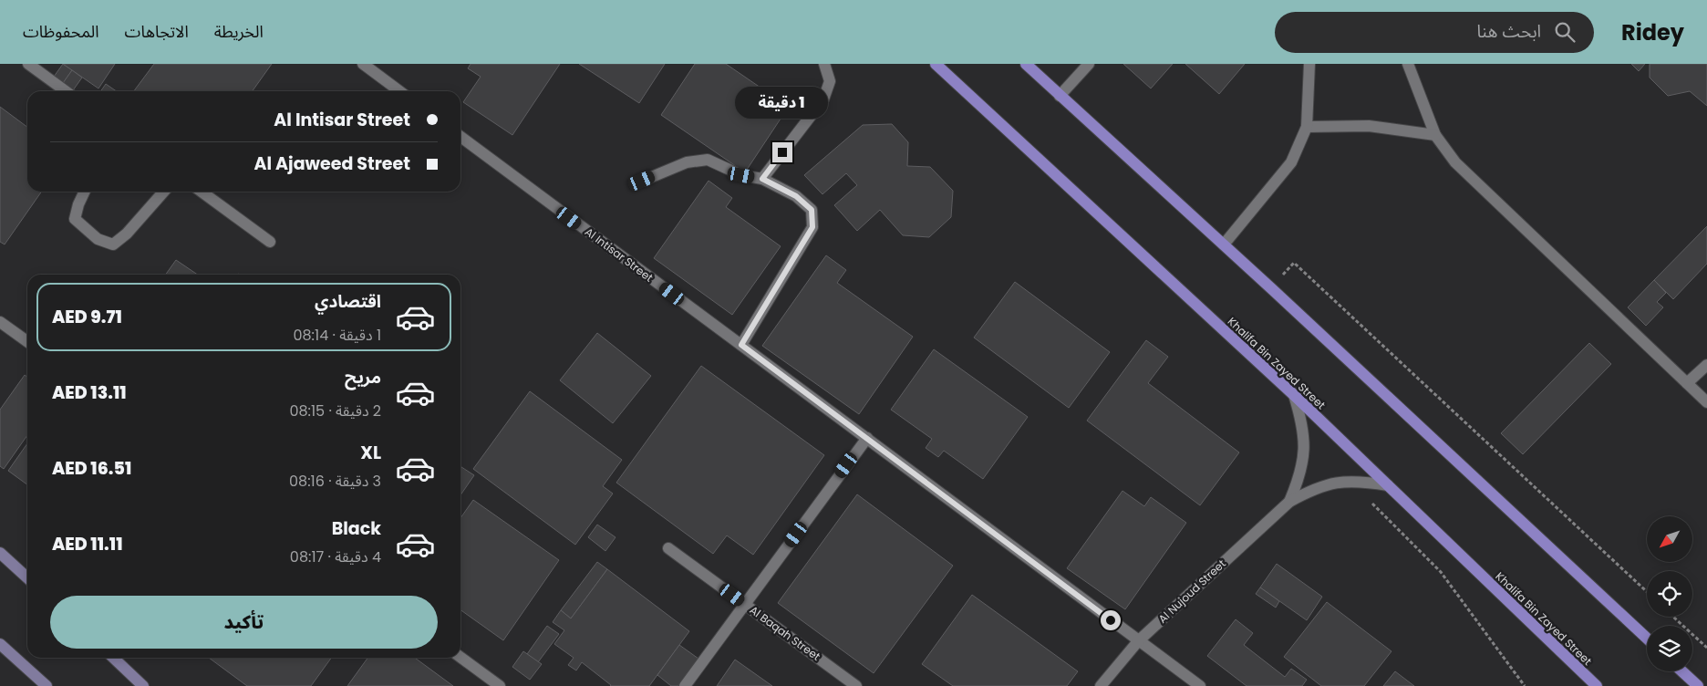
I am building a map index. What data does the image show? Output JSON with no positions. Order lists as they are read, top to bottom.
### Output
{
  "streets": {
    "main road": ["Khalifa Bin Zayed Street"],
    "street": ["Al Intisar Street", "Al Nujoud Street", "Al Baqah Street"]
  },
  "crossings": [
    ["Al Intisar Street", "Al Nujoud Street"],
    ["Khalifa Bin Zayed Street", "Al Nujoud Street"]
  ],
  "north": "bottom left",
  "page": {
    "header": "Ridey",
    "search": "ابحث هنا",
    "nav": ["الخريطة", "الاتجاهات", "المحفوظات"],
    "bubble": "1 دقيقة",
    "banner": ["Al Intisar Street", "Al Ajaweed Street"],
    "list": [
      {
        "name": "اقتصادي",
        "note": "1 دقيقة · 08:14",
        "value": "AED 9.71"
      },
      {
        "name": "مريح",
        "note": "2 دقيقة · 08:15",
        "value": "AED 13.11"
      },
      {
        "name": "XL",
        "note": "3 دقيقة · 08:16",
        "value": "AED 16.51"
      },
      {
        "name": "Black",
        "note": "4 دقيقة · 08:17",
        "value": "AED 11.11"
      }
    ],
    "buttons": "تأكيد"
  }
}
